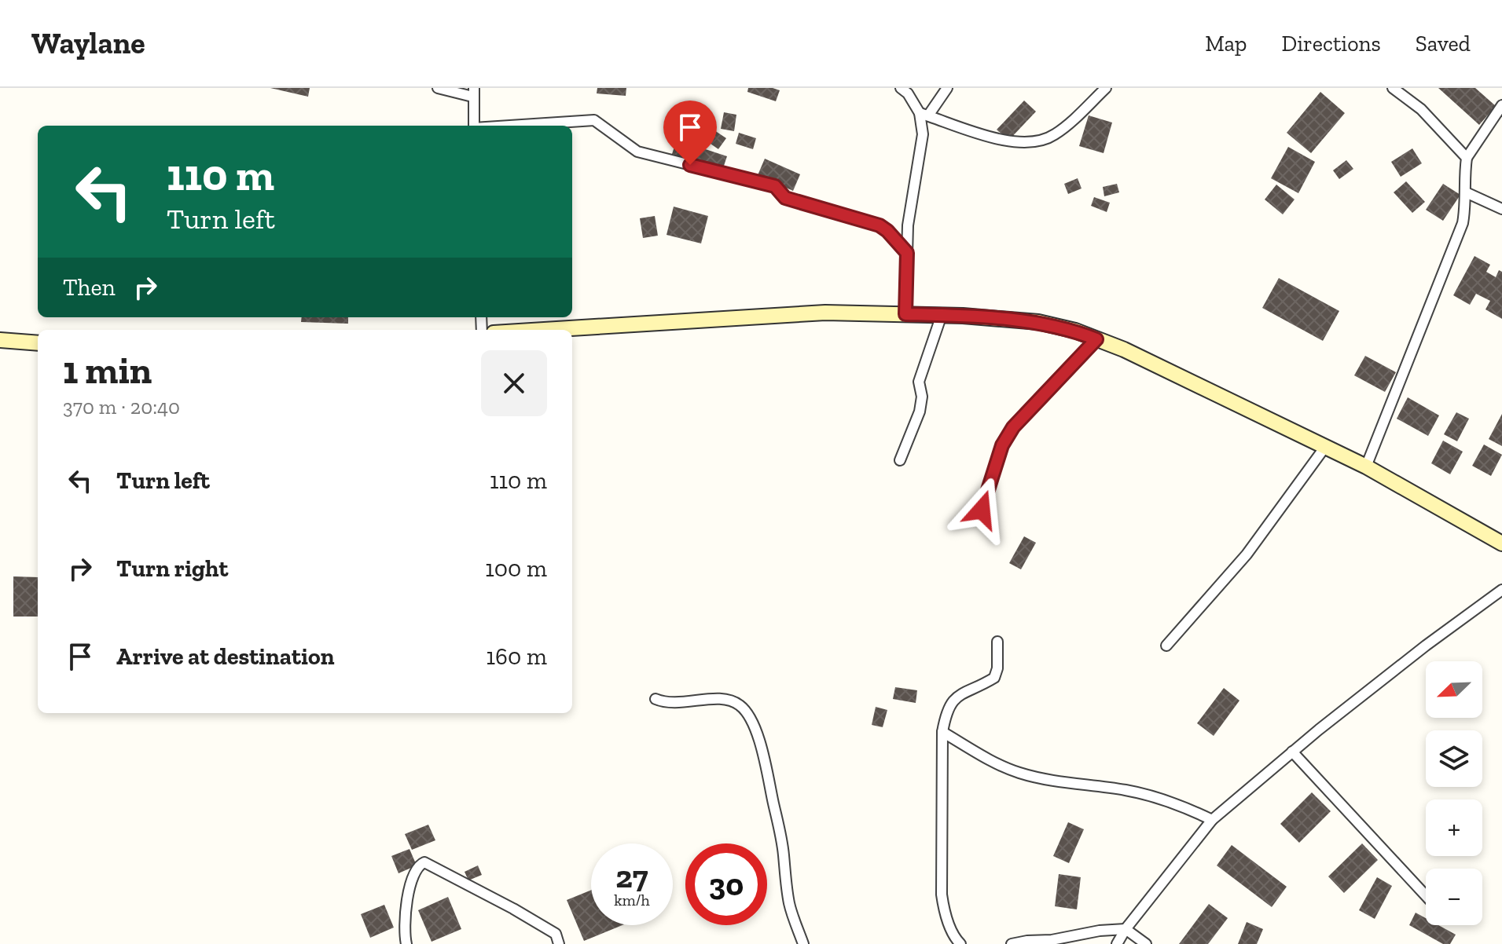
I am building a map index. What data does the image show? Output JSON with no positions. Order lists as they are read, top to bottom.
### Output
{
  "north": "bottom left",
  "page": {
    "header": "Waylane",
    "nav": ["Map", "Directions", "Saved"],
    "turn": ["110 m", "Turn left"],
    "then": "Then",
    "heading": ["1 min", "370 m · 20:40"],
    "list": [
      {
        "name": "Turn left",
        "value": "110 m"
      },
      {
        "name": "Turn right",
        "value": "100 m"
      },
      {
        "name": "Arrive at destination",
        "value": "160 m"
      }
    ],
    "map_buttons": ["+", "−"],
    "speed": "27 km/h",
    "limit": "30"
  }
}
